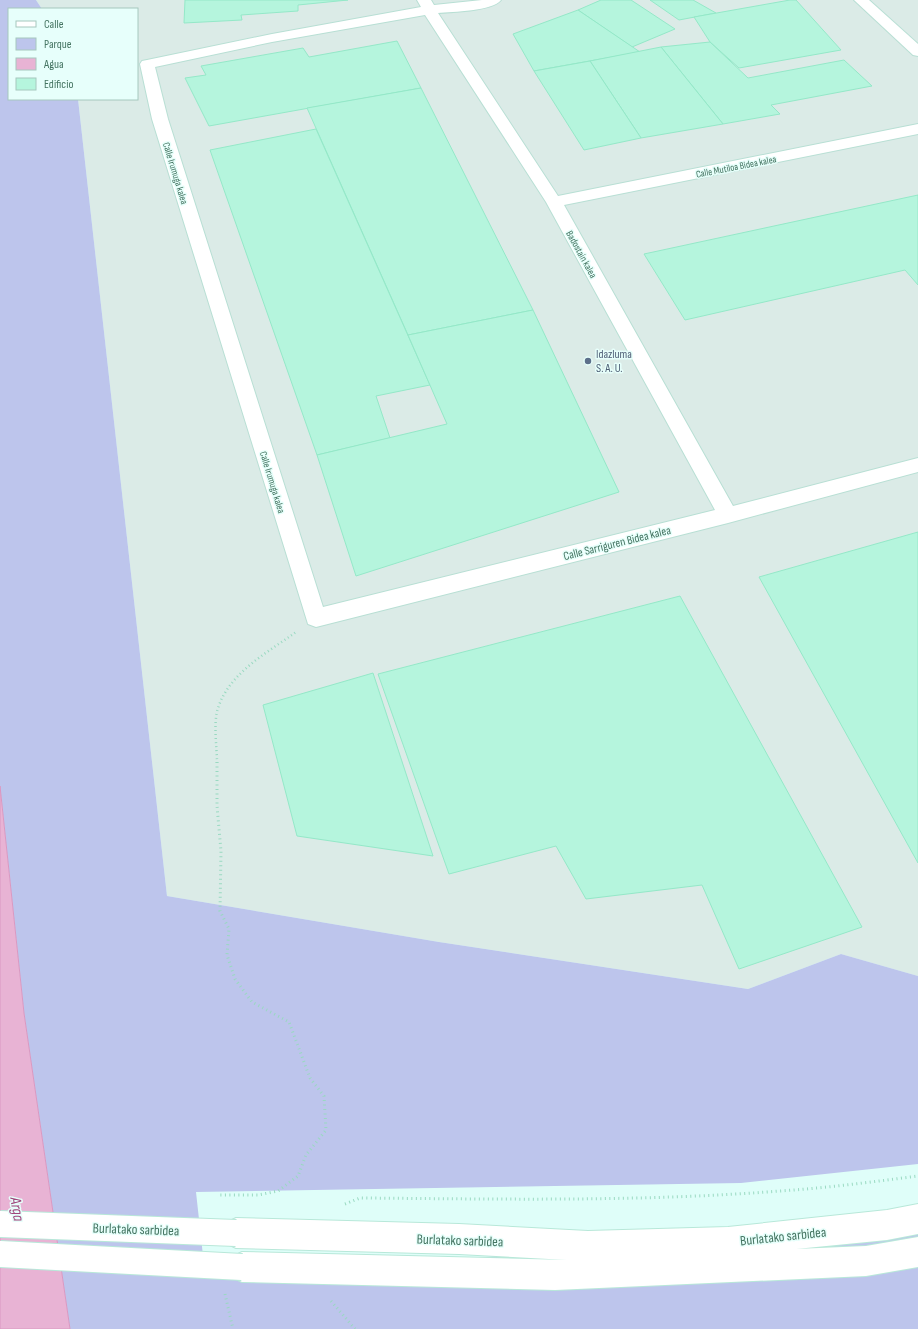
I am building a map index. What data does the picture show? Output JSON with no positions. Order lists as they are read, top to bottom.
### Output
{
  "streets": {
    "street": [
      "Calle Mutiloa Bidea kalea",
      "Calle Irumuga kalea",
      "Badostain kalea",
      "Calle Sarriguren Bidea kalea",
      "Burlatako sarbidea"
    ]
  },
  "crossings": [
    ["Calle Mutiloa Bidea kalea", "Badostain kalea"],
    ["Calle Irumuga kalea", "Badostain kalea"],
    ["Calle Irumuga kalea", "Calle Sarriguren Bidea kalea"],
    ["Badostain kalea", "Calle Sarriguren Bidea kalea"]
  ],
  "water": ["Arga"],
  "places": ["Idazluma S. A. U."],
  "legend": [
    "Calle",
    "Parque",
    "Agua",
    "Edificio"
  ]
}
